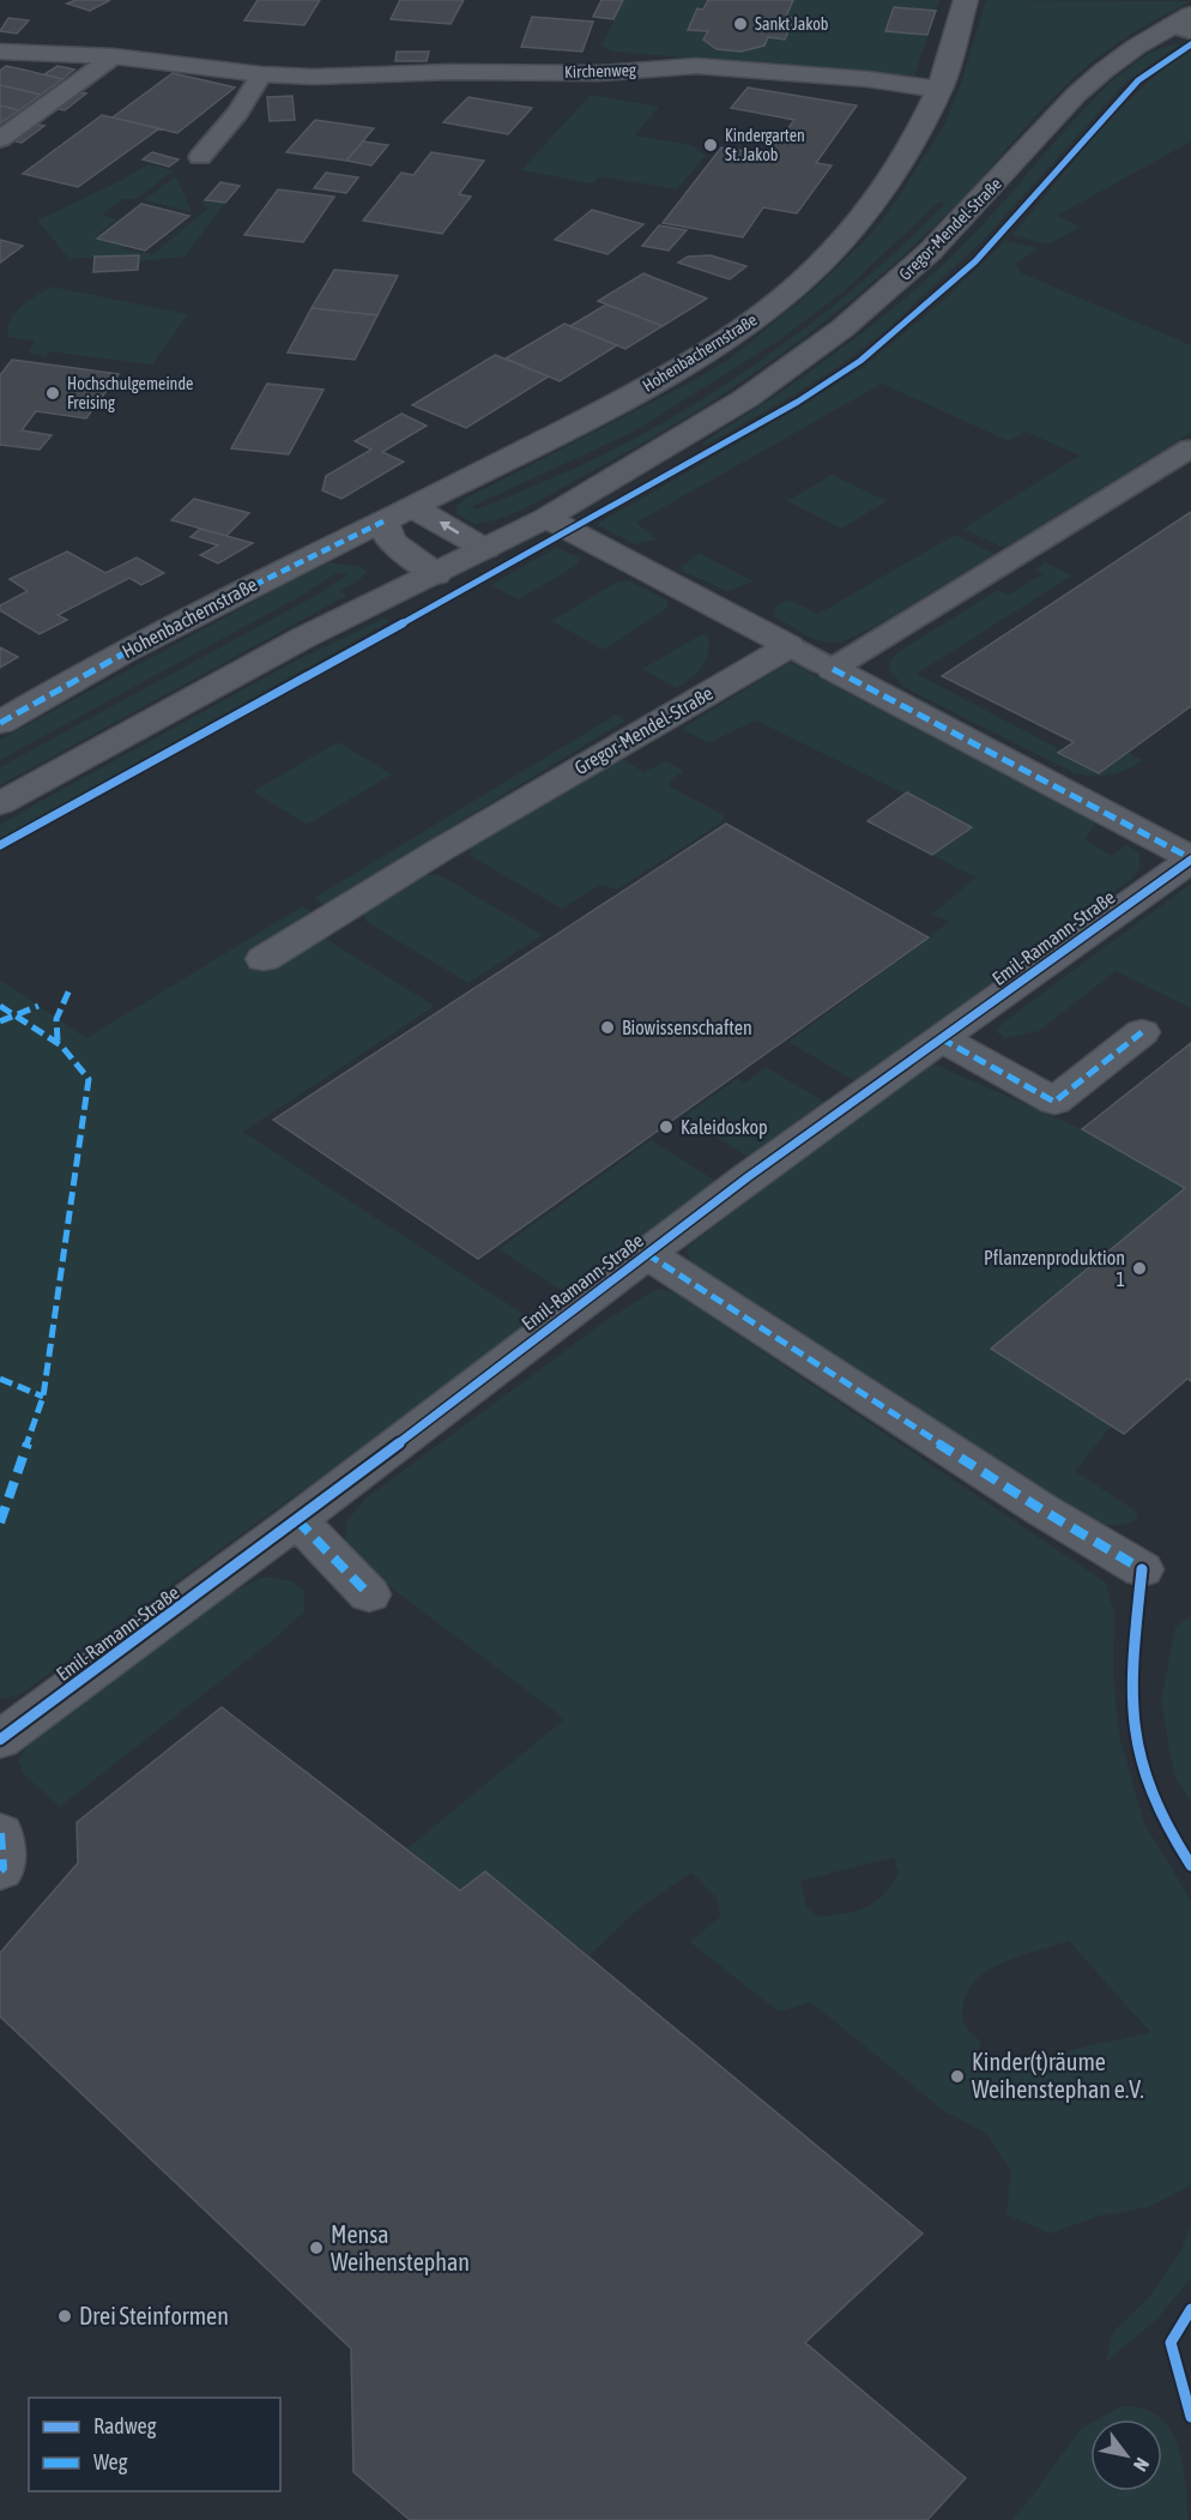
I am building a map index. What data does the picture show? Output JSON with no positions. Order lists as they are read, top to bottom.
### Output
{
  "streets": {
    "street": [
      "Kirchenweg",
      "Gregor-Mendel-Straße",
      "Hohenbachernstraße",
      "Emil-Ramann-Straße"
    ]
  },
  "crossings": [
    ["Kirchenweg", "Hohenbachernstraße"],
    ["Gregor-Mendel-Straße", "Emil-Ramann-Straße"]
  ],
  "places": [
    "Sankt Jakob",
    "Kindergarten St. Jakob",
    "Hochschulgemeinde Freising",
    "Biowissenschaften",
    "Kaleidoskop",
    "Pflanzenproduktion 1",
    "Kinder(t)räume Weihenstephan e.V.",
    "Mensa Weihenstephan",
    "Drei Steinformen"
  ],
  "legend": ["Radweg", "Weg"],
  "north": "bottom right"
}
